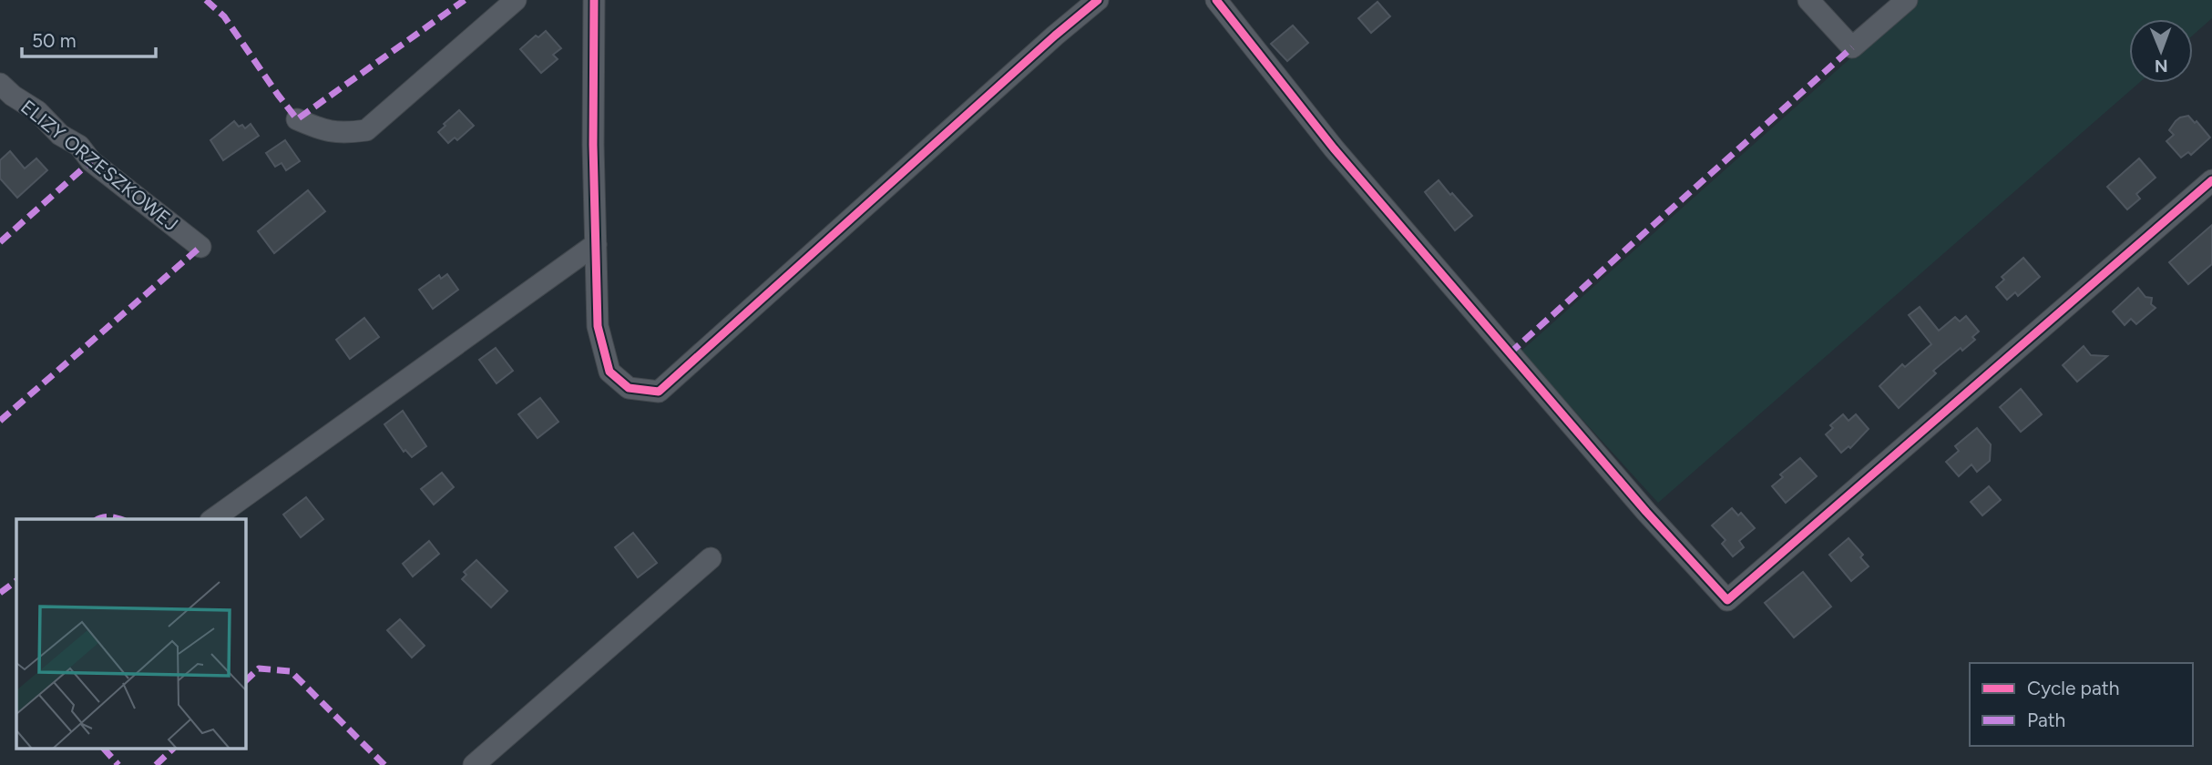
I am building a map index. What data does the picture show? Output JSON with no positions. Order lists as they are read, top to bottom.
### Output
{
  "streets": {
    "street": ["ELIZY ORZESZKOWEJ"]
  },
  "legend": ["Cycle path", "Path"],
  "scale_bar": "50 m",
  "north": "bottom"
}
